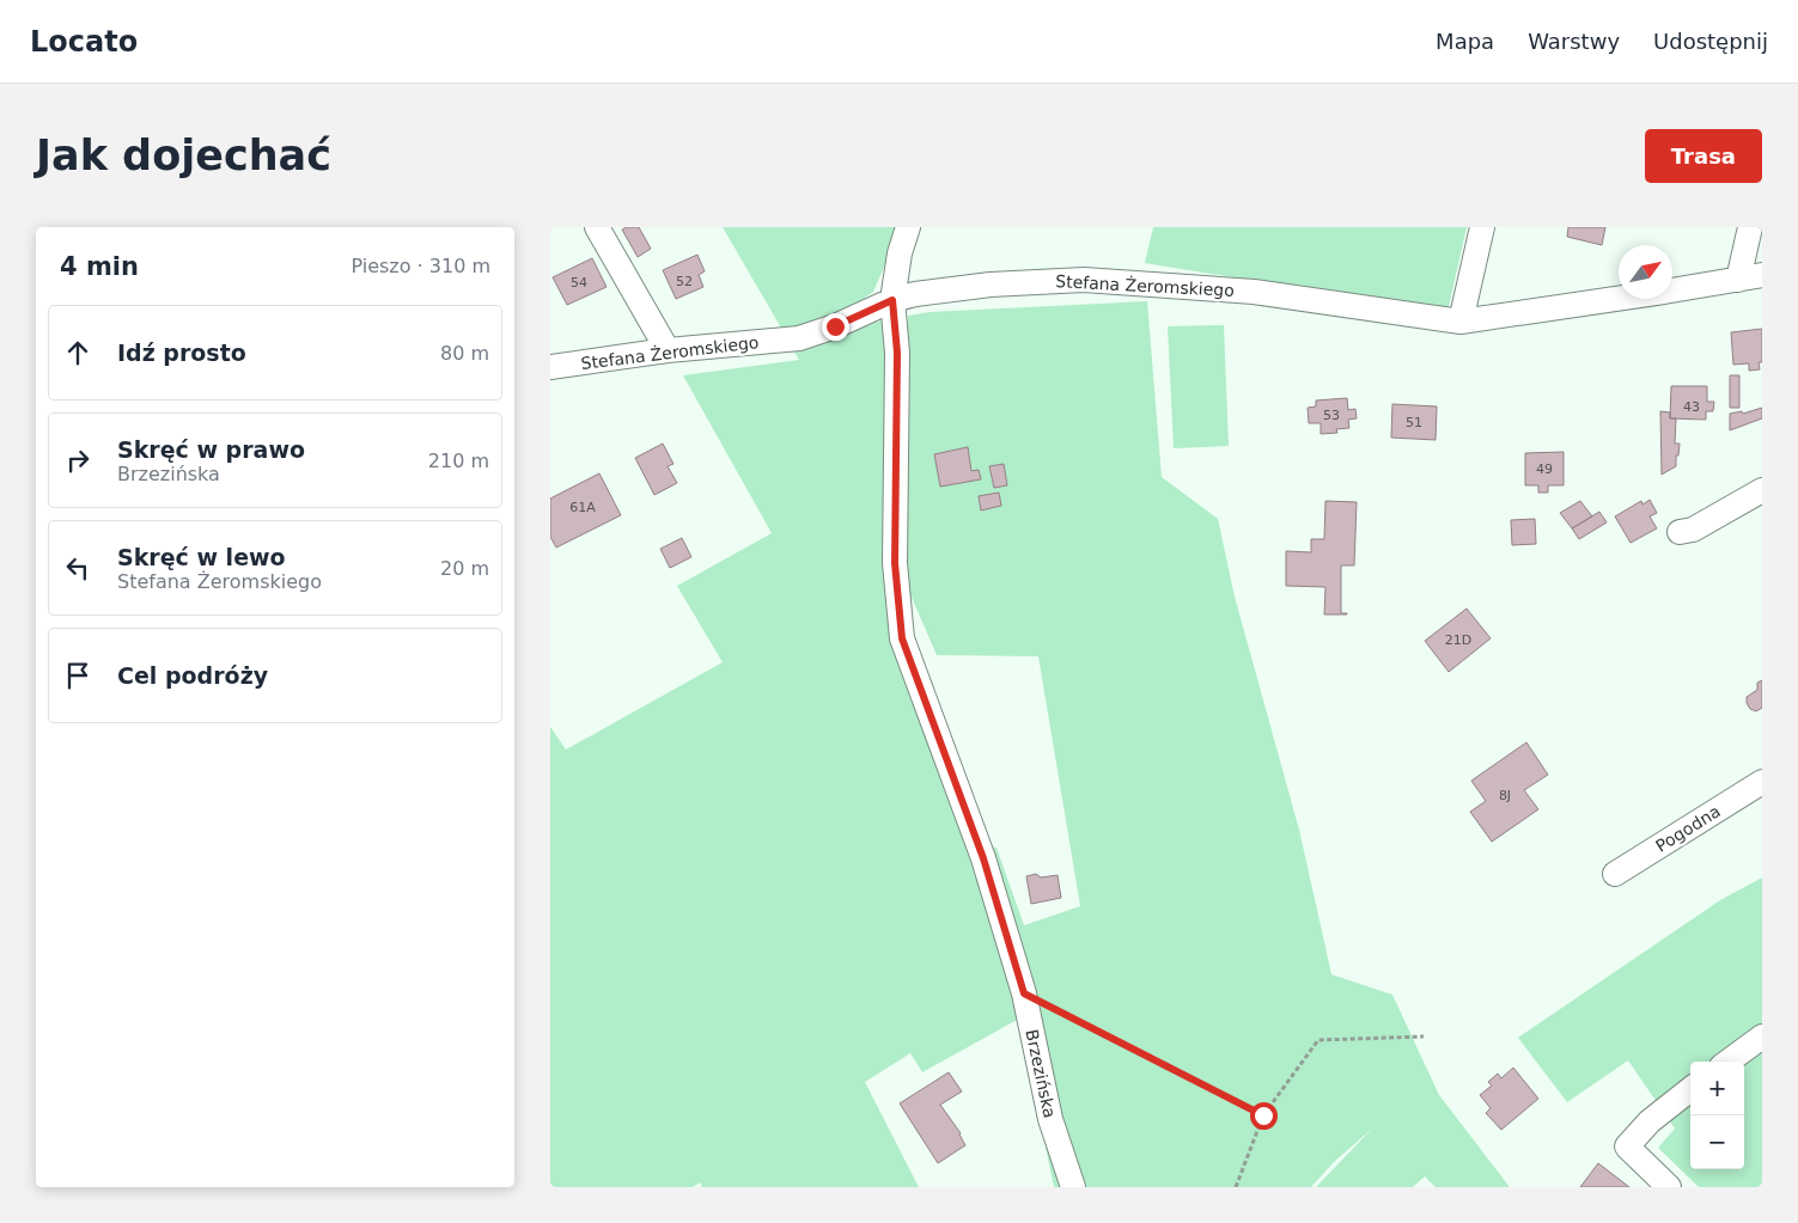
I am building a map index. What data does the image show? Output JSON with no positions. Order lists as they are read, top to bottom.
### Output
{
  "streets": {
    "street": ["Stefana Żeromskiego", "Pogodna", "Brzezińska"]
  },
  "crossings": [
    ["Stefana Żeromskiego", "Brzezińska"]
  ],
  "house_numbers": [
    "52",
    "54",
    "43",
    "53",
    "51",
    "49",
    "61A",
    "21D",
    "8J"
  ],
  "north": "top right",
  "page": {
    "header": "Locato",
    "nav": ["Mapa", "Warstwy", "Udostępnij"],
    "buttons": "Trasa",
    "title": "Jak dojechać",
    "heading": ["4 min", "Pieszo · 310 m"],
    "list": [
      ["Idź prosto", "80 m"],
      ["Skręć w prawo", "Brzezińska", "210 m"],
      ["Skręć w lewo", "Stefana Żeromskiego", "20 m"],
      "Cel podróży"
    ],
    "map_buttons": ["+", "−"]
  }
}
